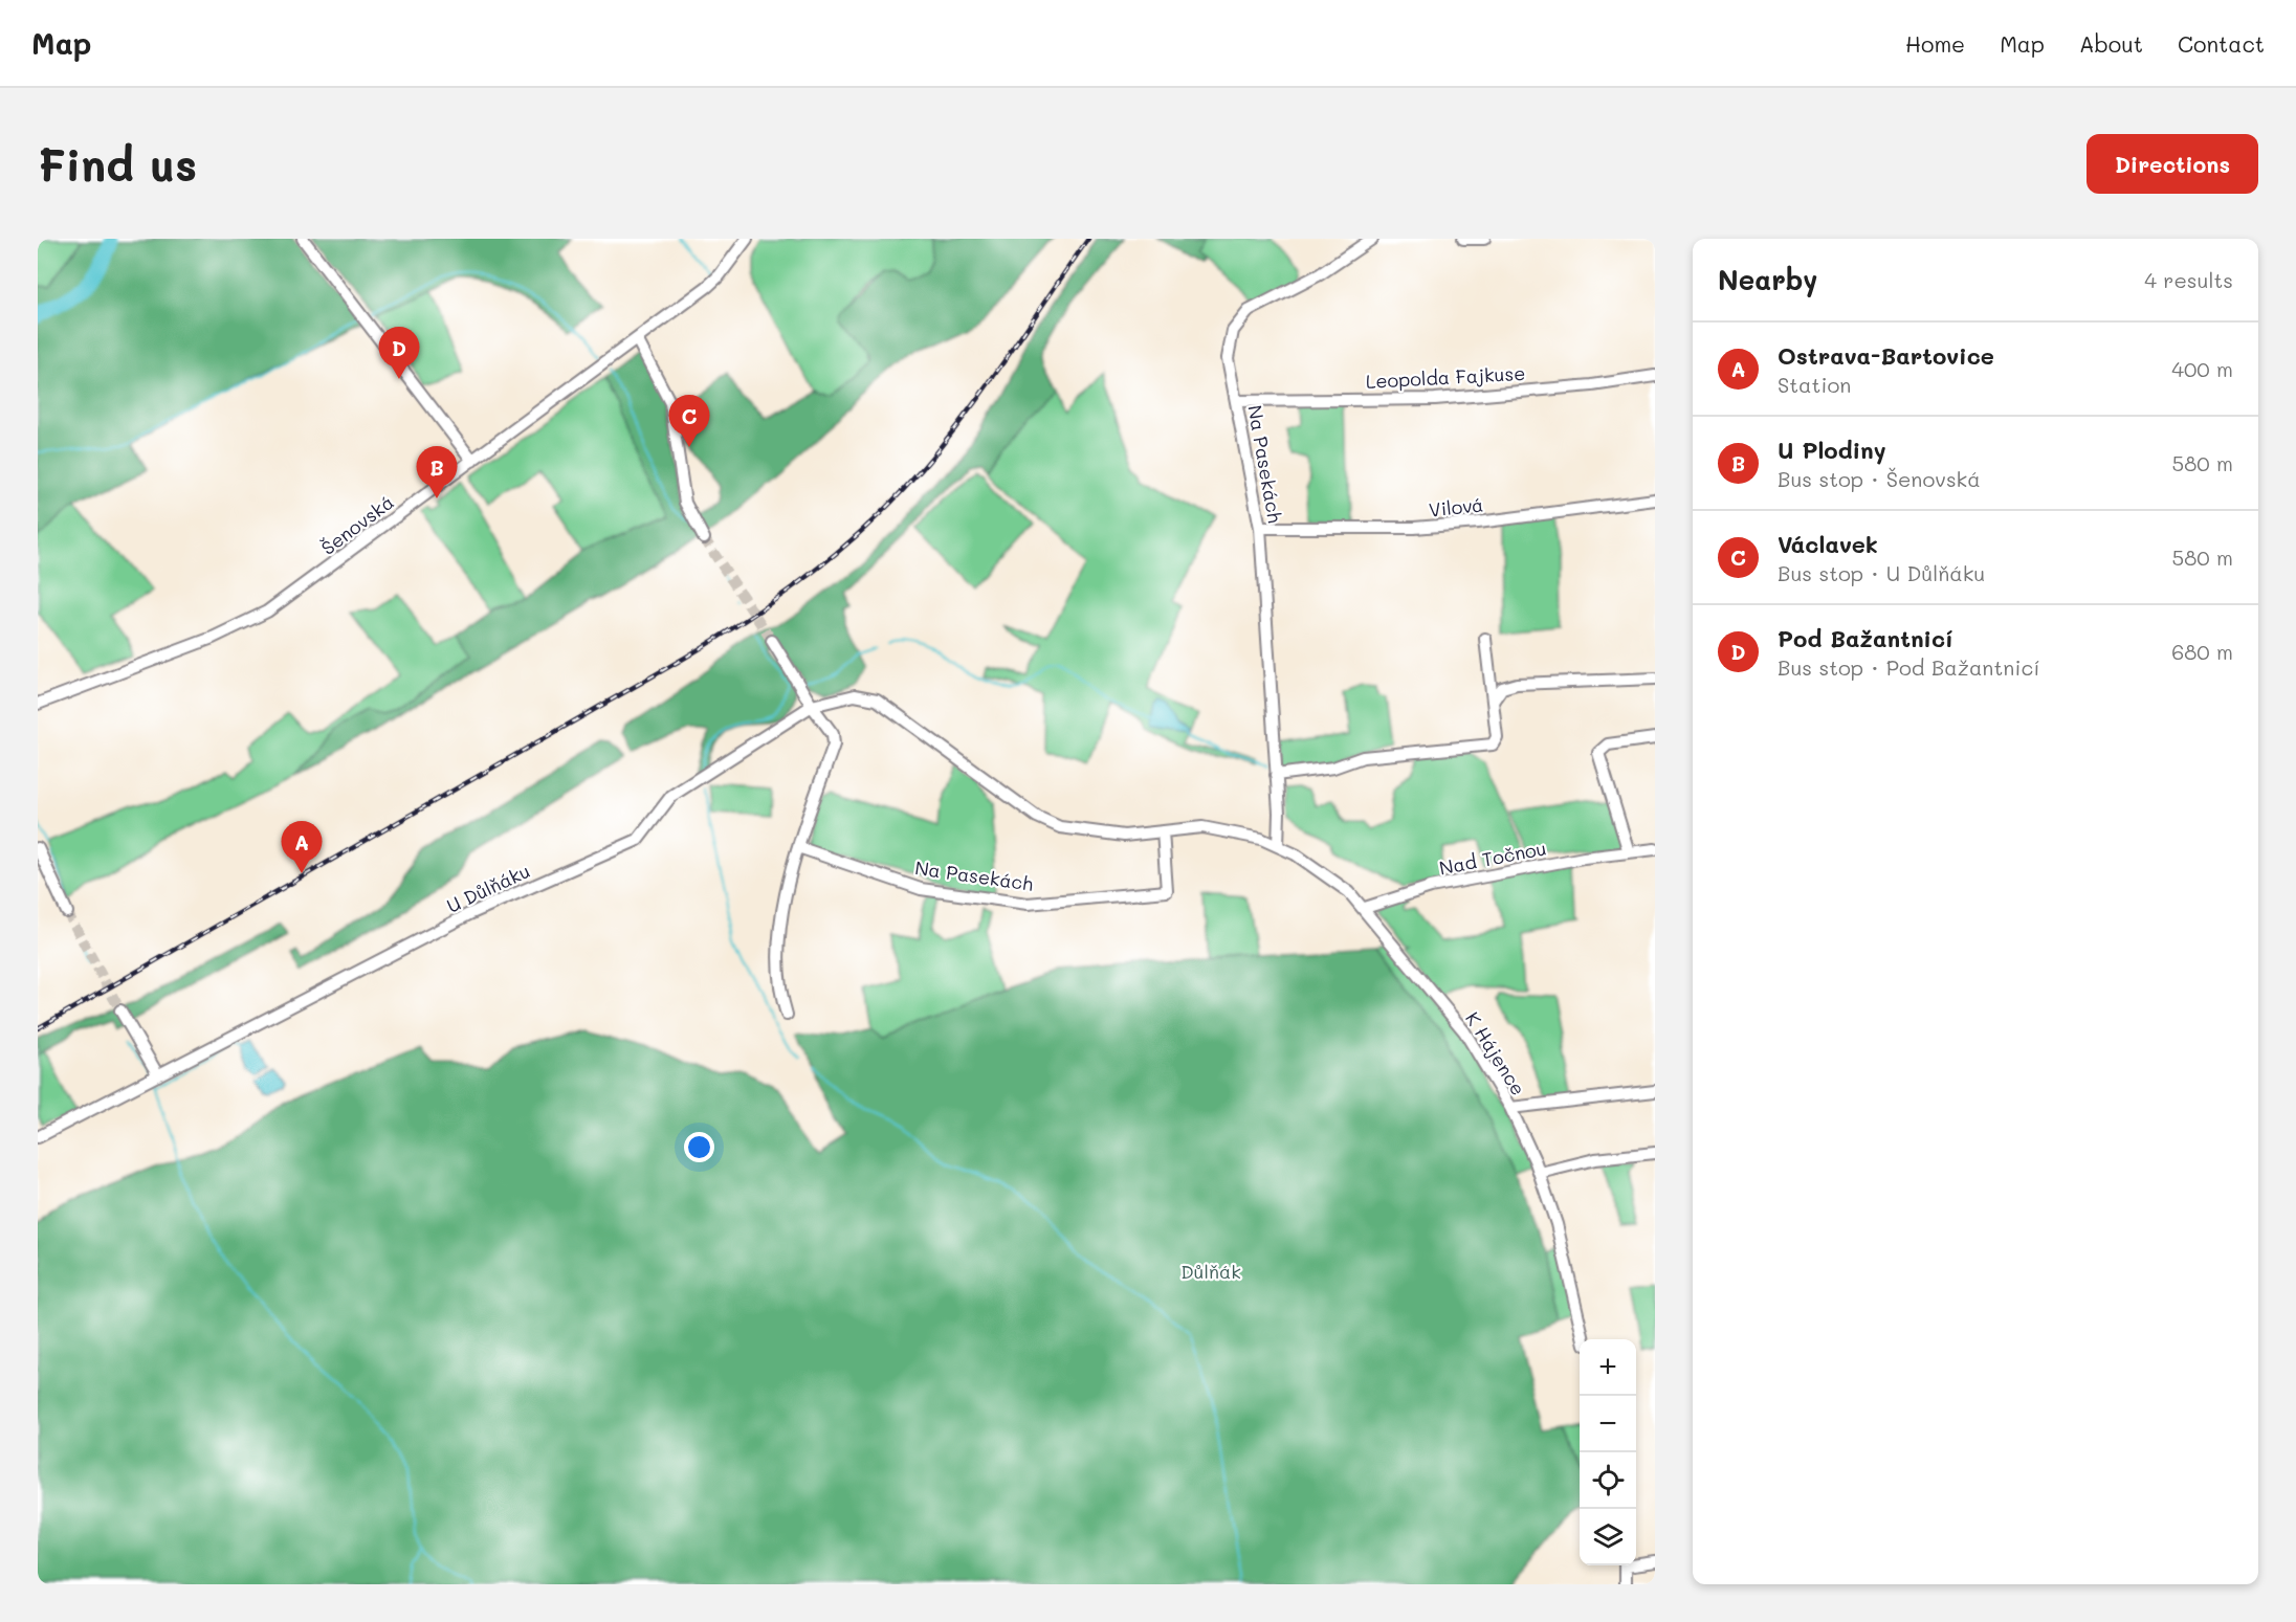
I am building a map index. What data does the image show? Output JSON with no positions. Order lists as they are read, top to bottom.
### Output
{
  "streets": {
    "street": [
      "Leopolda Fajkuse",
      "Na Pasekách",
      "Vilová",
      "Šenovská",
      "Nad Točnou",
      "U Důlňáku",
      "K Hájence"
    ]
  },
  "crossings": [
    ["Leopolda Fajkuse", "Na Pasekách"],
    ["Na Pasekách", "Vilová"],
    ["Na Pasekách", "K Hájence"],
    ["Nad Točnou", "K Hájence"]
  ],
  "parks": ["Důlňák"],
  "page": {
    "header": "Map",
    "nav": [
      "Home",
      "Map",
      "About",
      "Contact"
    ],
    "buttons": "Directions",
    "title": "Find us",
    "heading": ["Nearby", "4 results"],
    "list": [
      {
        "mark": "A",
        "name": "Ostrava-Bartovice",
        "note": "Station",
        "value": "400 m"
      },
      {
        "mark": "B",
        "name": "U Plodiny",
        "note": "Bus stop · Šenovská",
        "value": "580 m"
      },
      {
        "mark": "C",
        "name": "Václavek",
        "note": "Bus stop · U Důlňáku",
        "value": "580 m"
      },
      {
        "mark": "D",
        "name": "Pod Bažantnicí",
        "note": "Bus stop · Pod Bažantnicí",
        "value": "680 m"
      }
    ],
    "pins": [
      "D",
      "C",
      "B",
      "A"
    ],
    "map_buttons": ["+", "−"]
  }
}
